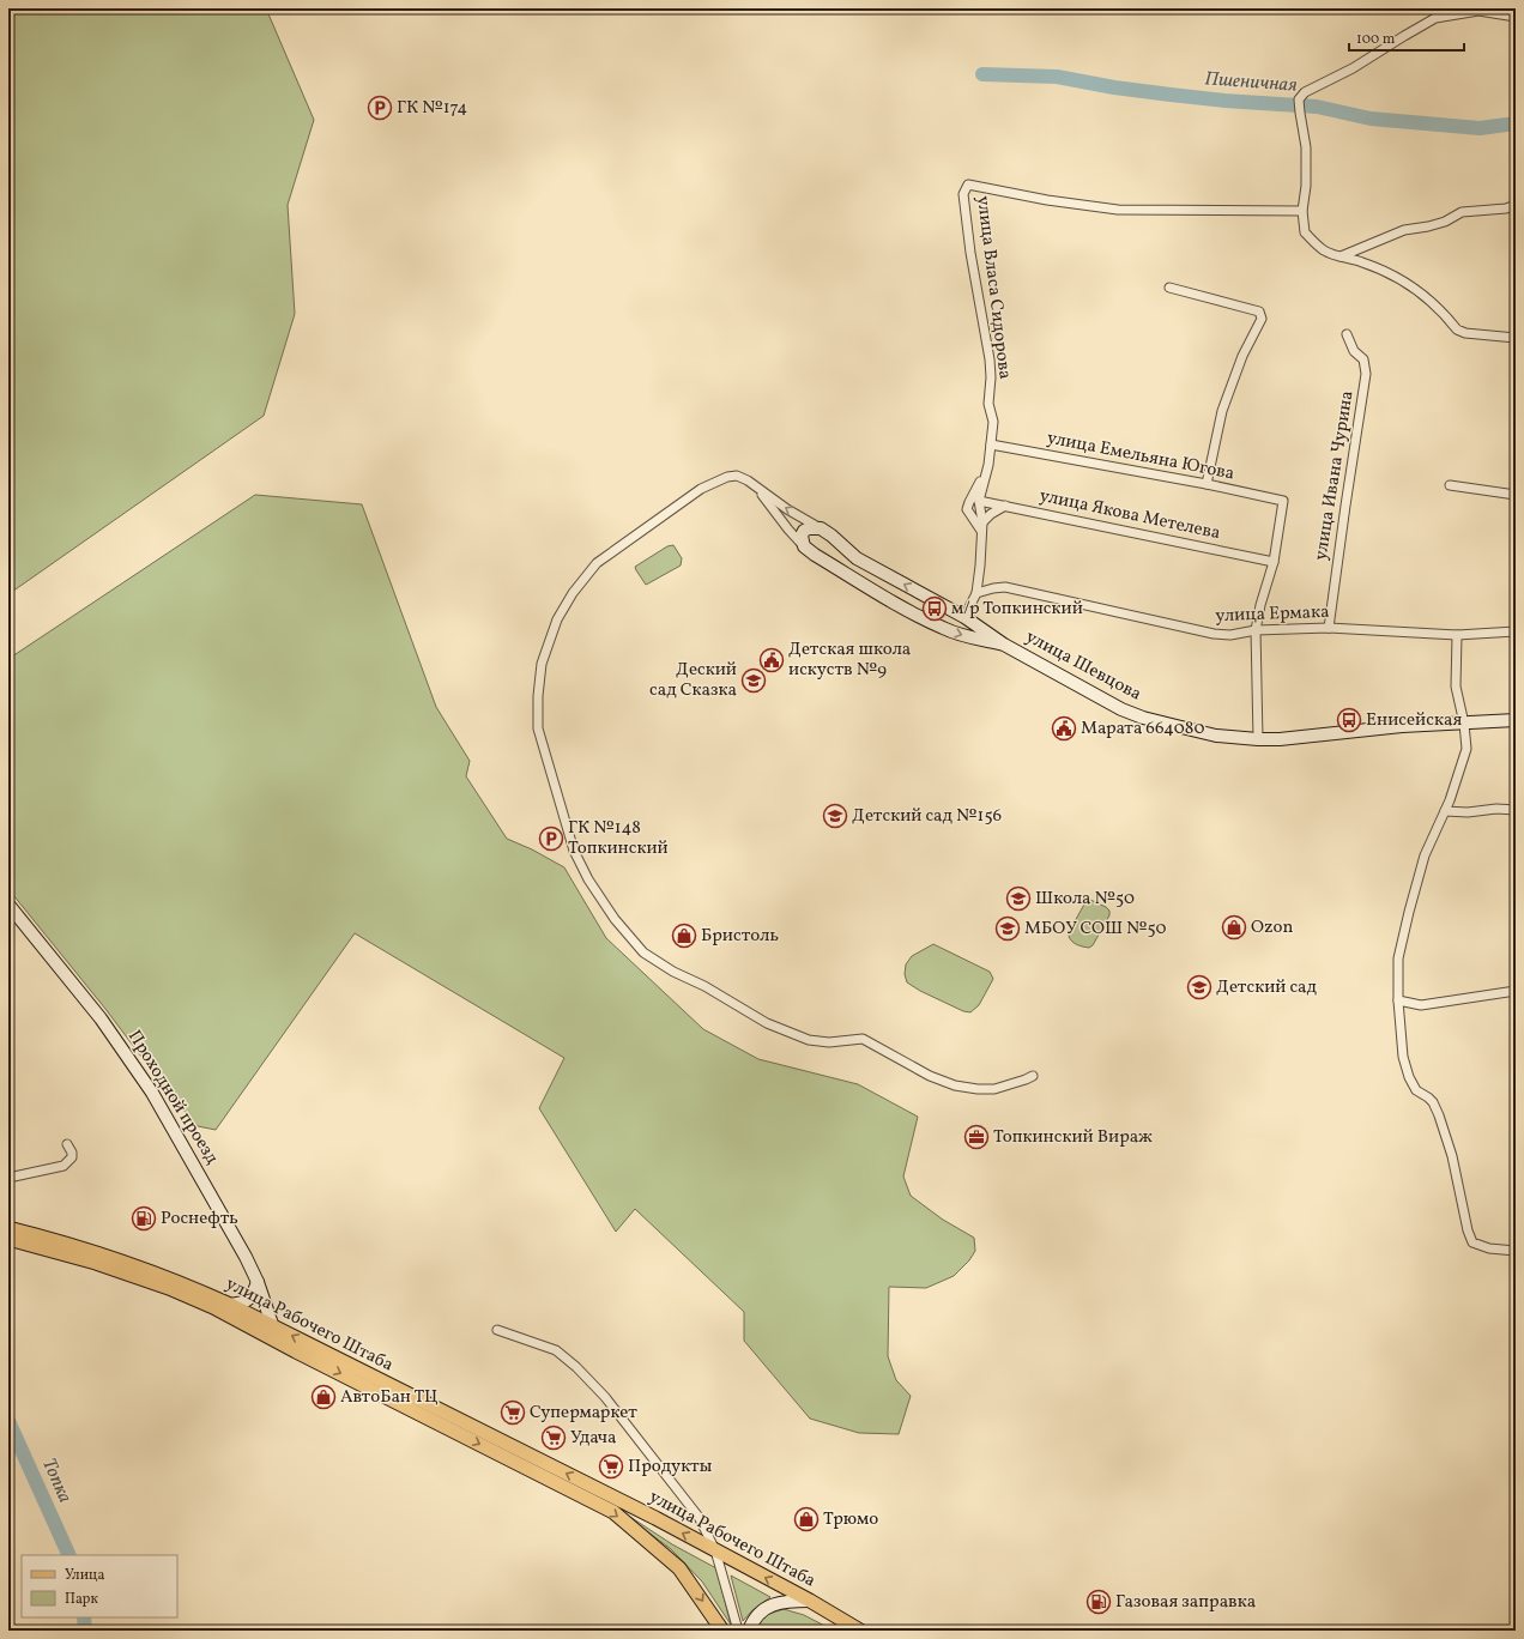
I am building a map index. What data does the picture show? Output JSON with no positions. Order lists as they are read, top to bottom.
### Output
{
  "streets": {
    "main road": ["улица Шевцова", "Проходной проезд", "улица Рабочего Штаба"],
    "street": [
      "улица Власа Сидорова",
      "улица Емельяна Югова",
      "улица Ивана Чурина",
      "улица Якова Метелева",
      "улица Ермака"
    ]
  },
  "crossings": [
    ["улица Власа Сидорова", "улица Емельяна Югова"],
    ["улица Власа Сидорова", "улица Якова Метелева"],
    ["улица Власа Сидорова", "улица Ермака"],
    ["улица Емельяна Югова", "улица Якова Метелева"],
    ["улица Ивана Чурина", "улица Ермака"],
    ["Проходной проезд", "улица Рабочего Штаба"]
  ],
  "water": ["Пшеничная", "Топка"],
  "places": {
    "parking": ["ГК №174", "ГК №148 Топкинский"],
    "bus stop": ["м/р Топкинский", "Енисейская"],
    "public building": ["Детская школа искуств №9", "Марата 664080"],
    "school or university": [
      "Деский сад Сказка",
      "Детский сад №156",
      "Школа №50",
      "МБОУ СОШ №50",
      "Детский сад"
    ],
    "shop": [
      "Ozon",
      "Бристоль",
      "АвтоБан ТЦ",
      "Трюмо"
    ],
    "office": ["Топкинский Вираж"],
    "fuel station": ["Роснефть", "Газовая заправка"],
    "supermarket": ["Супермаркет", "Удача", "Продукты"]
  },
  "legend": ["Улица", "Парк"],
  "scale_bar": "100 m"
}
